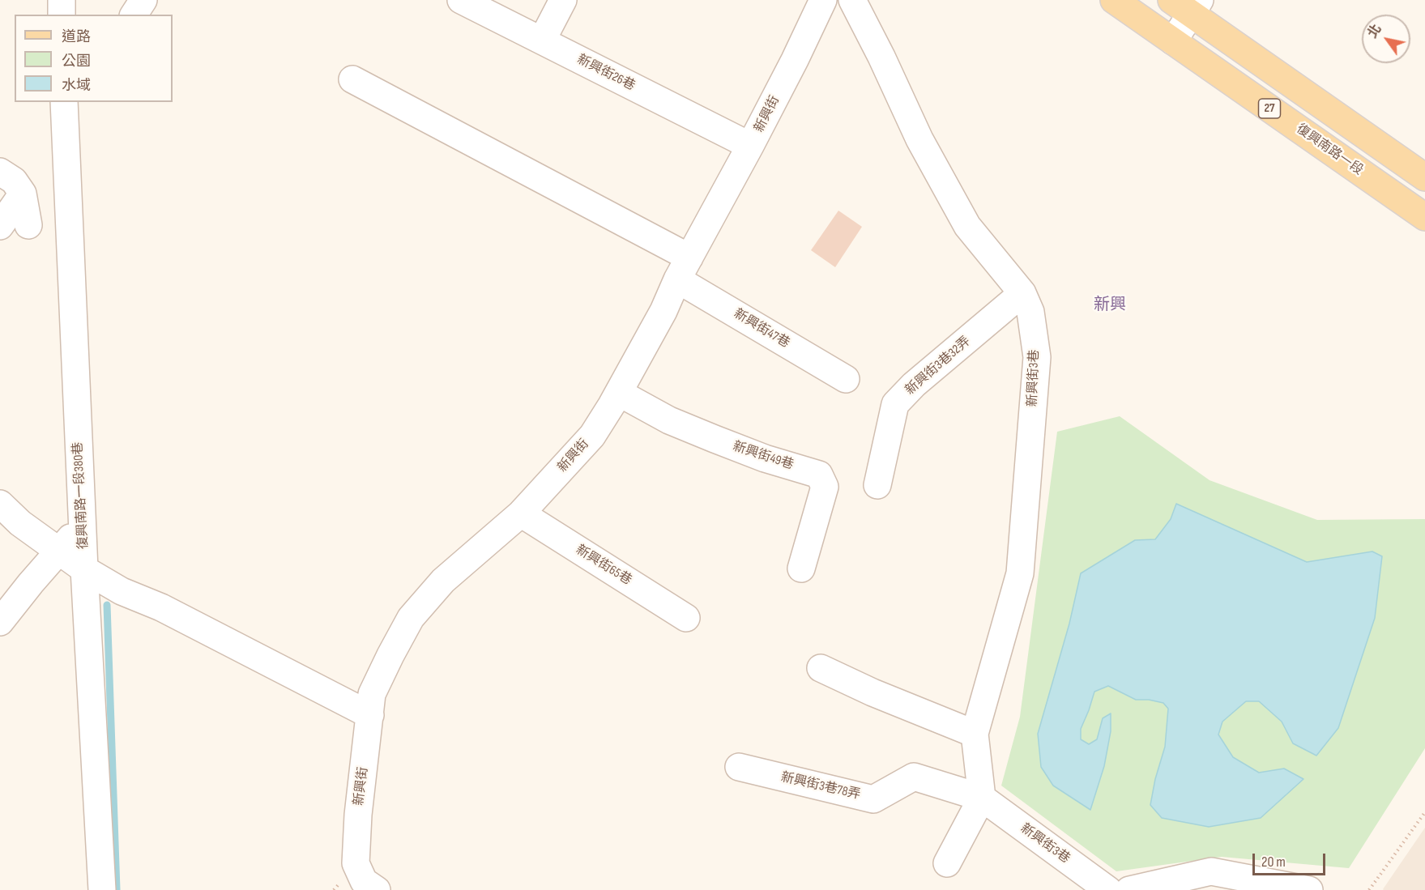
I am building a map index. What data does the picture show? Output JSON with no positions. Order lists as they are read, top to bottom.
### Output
{
  "streets": {
    "main road": ["27", "復興南路一段"],
    "street": [
      "新興街26巷",
      "新興街",
      "新興街47巷",
      "新興街3巷32弄",
      "新興街3巷",
      "新興街49巷",
      "復興南路一段380巷",
      "新興街65巷",
      "新興街3巷78弄"
    ]
  },
  "crossings": [
    ["新興街26巷", "新興街"],
    ["新興街", "新興街47巷"],
    ["新興街", "新興街49巷"],
    ["新興街", "新興街65巷"],
    ["新興街3巷32弄", "新興街3巷"],
    ["新興街3巷", "新興街3巷78弄"]
  ],
  "districts": ["新興"],
  "legend": ["道路", "公園", "水域"],
  "scale_bar": "20 m",
  "north": "top left"
}
